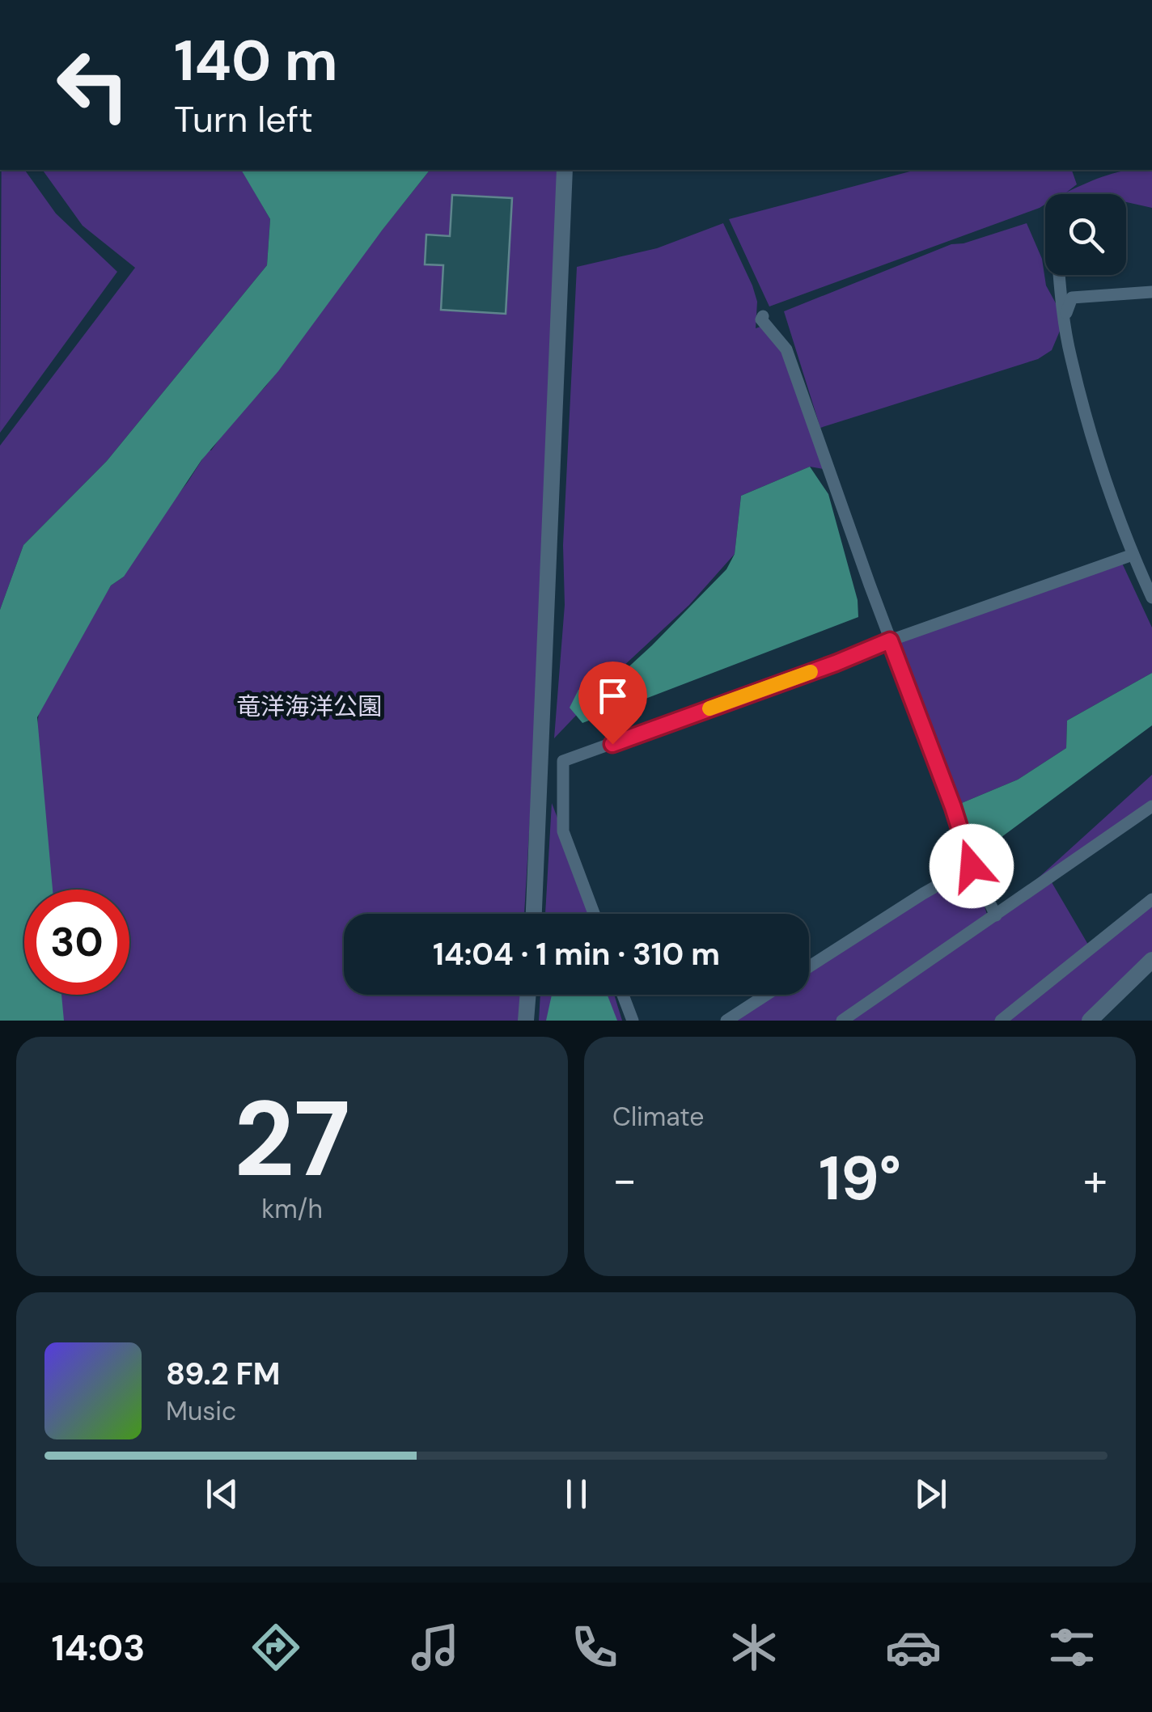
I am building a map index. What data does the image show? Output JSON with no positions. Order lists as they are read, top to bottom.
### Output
{
  "parks": ["竜洋海洋公園"],
  "page": {
    "turn": ["140 m", "Turn left"],
    "limit": "30",
    "trip": "14:04 · 1 min · 310 m",
    "tile": [
      ["27", "km/h"],
      "Climate"
    ],
    "heat": ["−", "19°", "+"],
    "song": ["89.2 FM", "Music"],
    "tabs": "14:03"
  }
}
